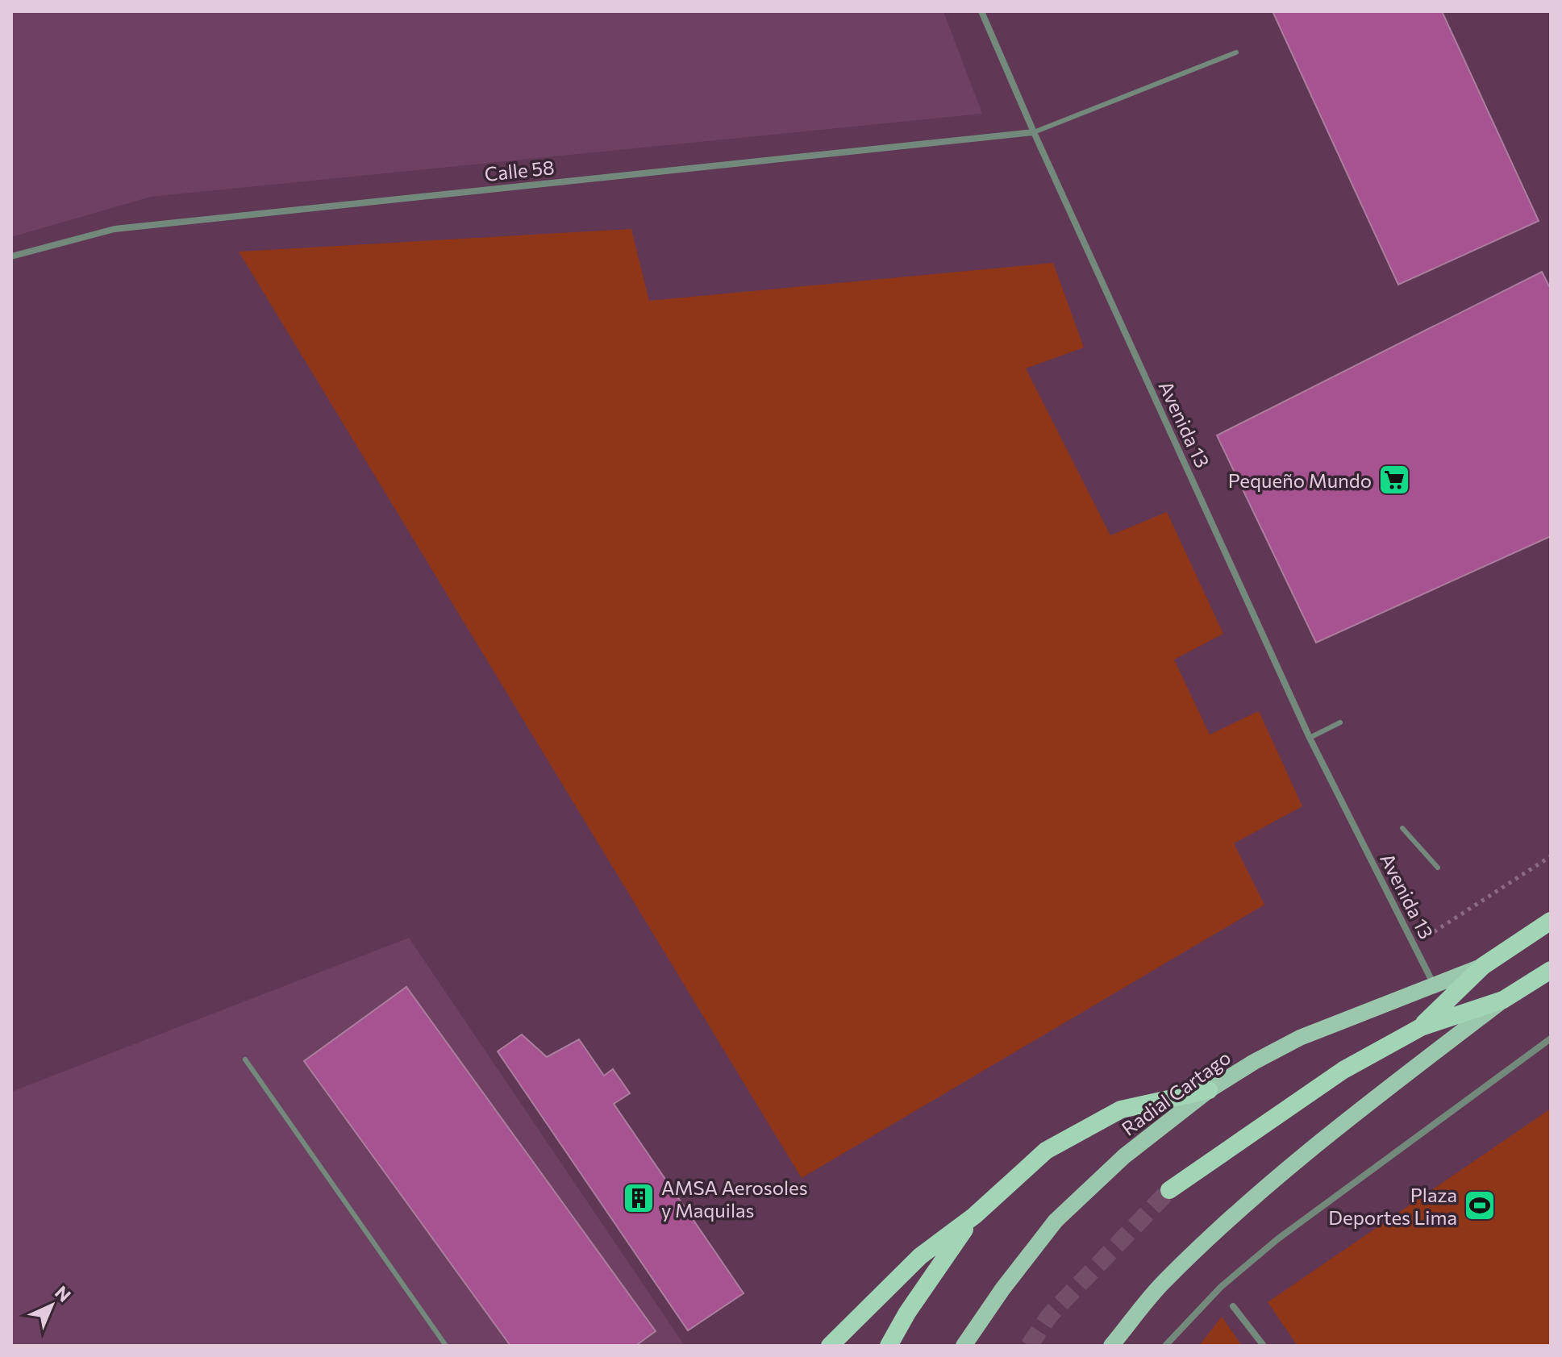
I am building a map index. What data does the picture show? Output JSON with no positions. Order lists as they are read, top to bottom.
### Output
{
  "streets": {
    "main road": ["Radial Cartago"],
    "street": ["Calle 58", "Avenida 13"]
  },
  "crossings": [
    ["Calle 58", "Avenida 13"],
    ["Avenida 13", "Radial Cartago"]
  ],
  "places": {
    "supermarket": ["Pequeño Mundo"],
    "building": ["AMSA Aerosoles y Maquilas"],
    "sports": ["Plaza Deportes Lima"]
  },
  "north": "top right"
}
